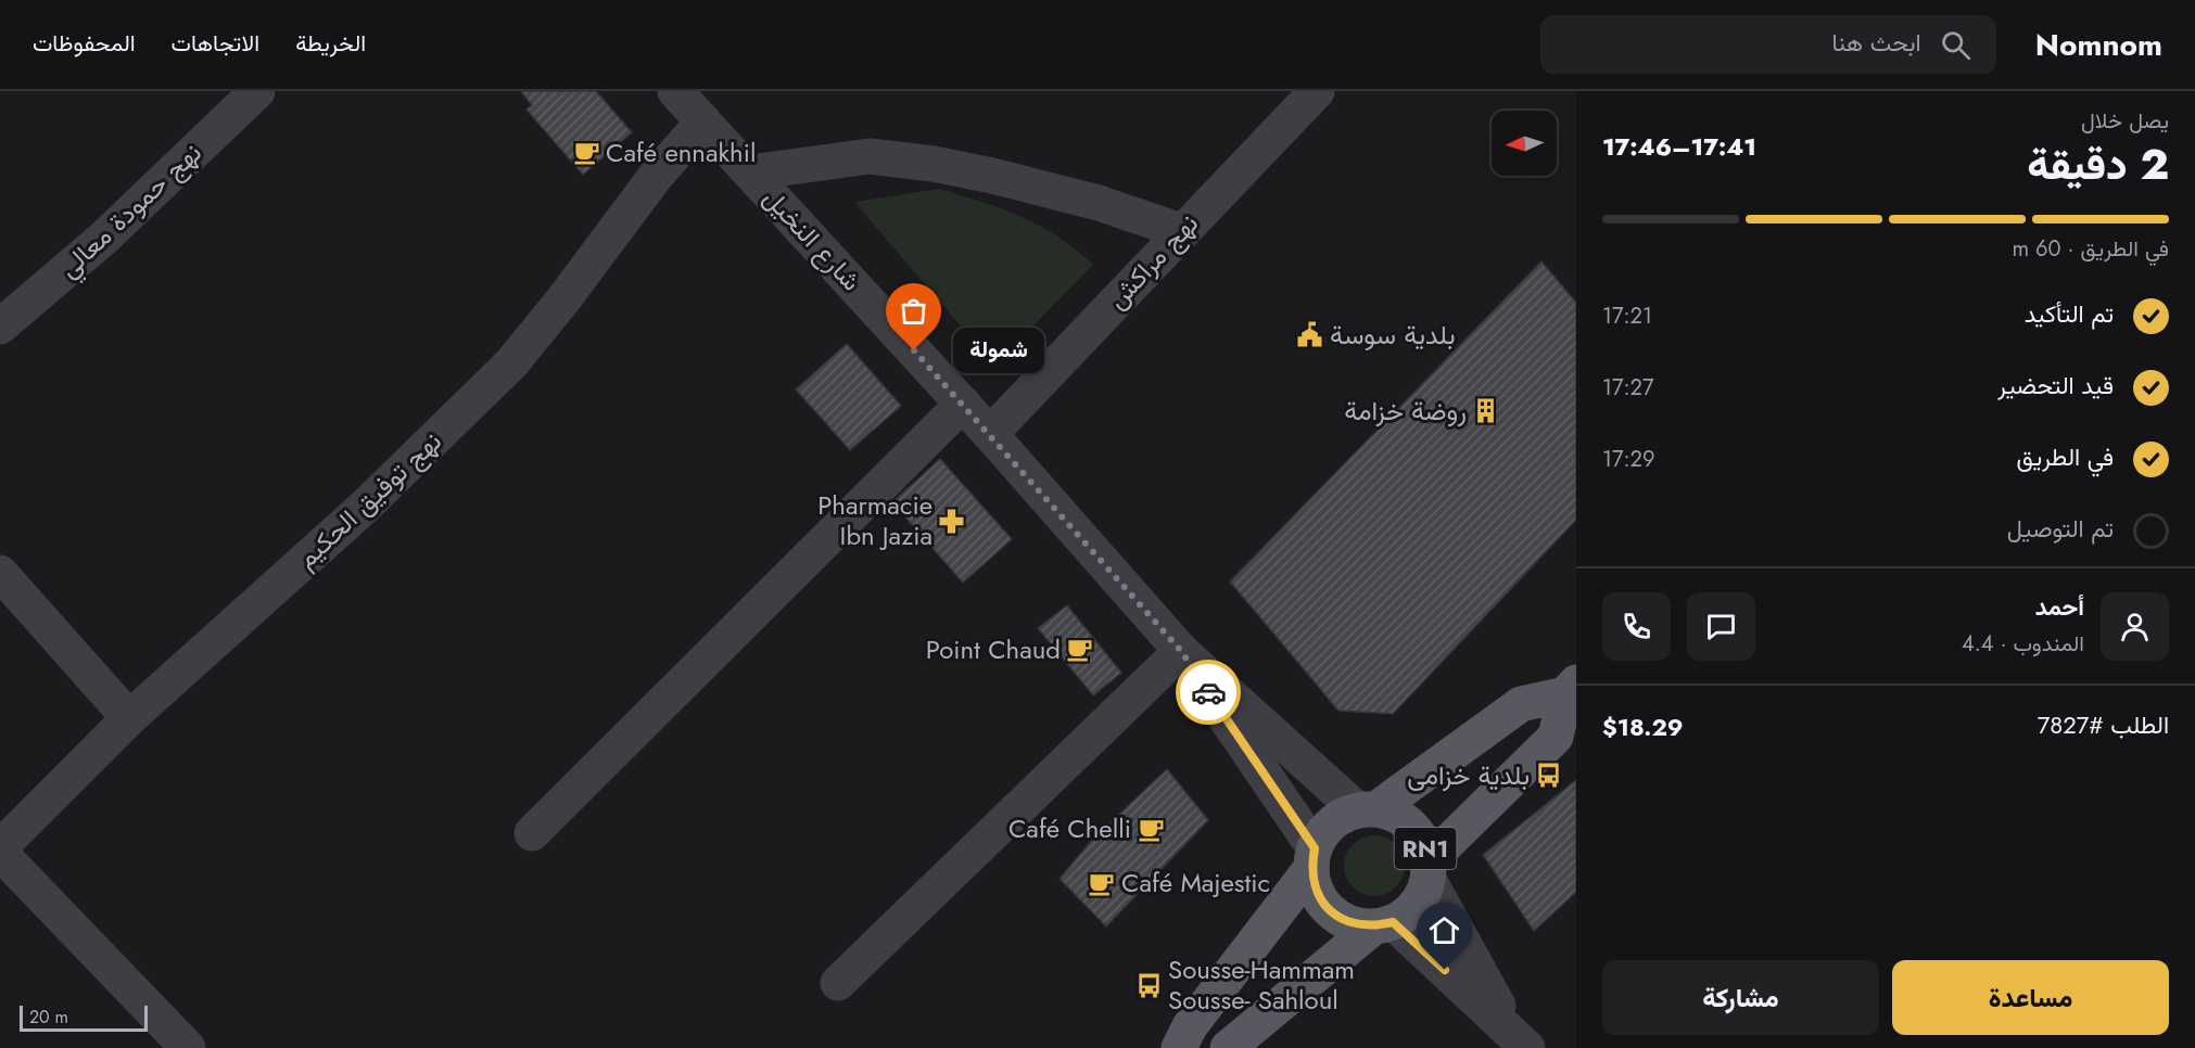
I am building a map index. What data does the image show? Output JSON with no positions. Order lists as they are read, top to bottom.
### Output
{
  "streets": {
    "main road": ["RN1"],
    "street": [
      "نهج حمودة معالي",
      "شارع النخيل",
      "نهج مراكش",
      "نهج توفيق الحكيم"
    ]
  },
  "crossings": [
    ["شارع النخيل", "نهج مراكش"],
    ["شارع النخيل", "نهج توفيق الحكيم"]
  ],
  "places": {
    "cafe": [
      "Café ennakhil",
      "Point Chaud",
      "Café Chelli",
      "Café Majestic"
    ],
    "public building": ["بلدية سوسة"],
    "other": ["شمولة"],
    "building": ["روضة خزامة"],
    "pharmacy": ["Pharmacie Ibn Jazia"],
    "bus stop": ["بلدية خزامى", "Sousse-Hammam Sousse- Sahloul"]
  },
  "scale_bar": "20 m",
  "north": "left",
  "page": {
    "header": "Nomnom",
    "search": "ابحث هنا",
    "nav": ["الخريطة", "الاتجاهات", "المحفوظات"],
    "heading": ["2 دقيقة", "يصل خلال", "17:41–17:46"],
    "panel": [
      "أحمد",
      "المندوب · 4.4",
      "الطلب #7827",
      "$18.29"
    ],
    "bar": "في الطريق · 60 m",
    "list": [
      ["تم التأكيد", "17:21"],
      ["قيد التحضير", "17:27"],
      ["في الطريق", "17:29"],
      "تم التوصيل"
    ],
    "bubble": "شمولة",
    "buttons": ["مساعدة", "مشاركة"],
    "scale": "20 m"
  }
}
